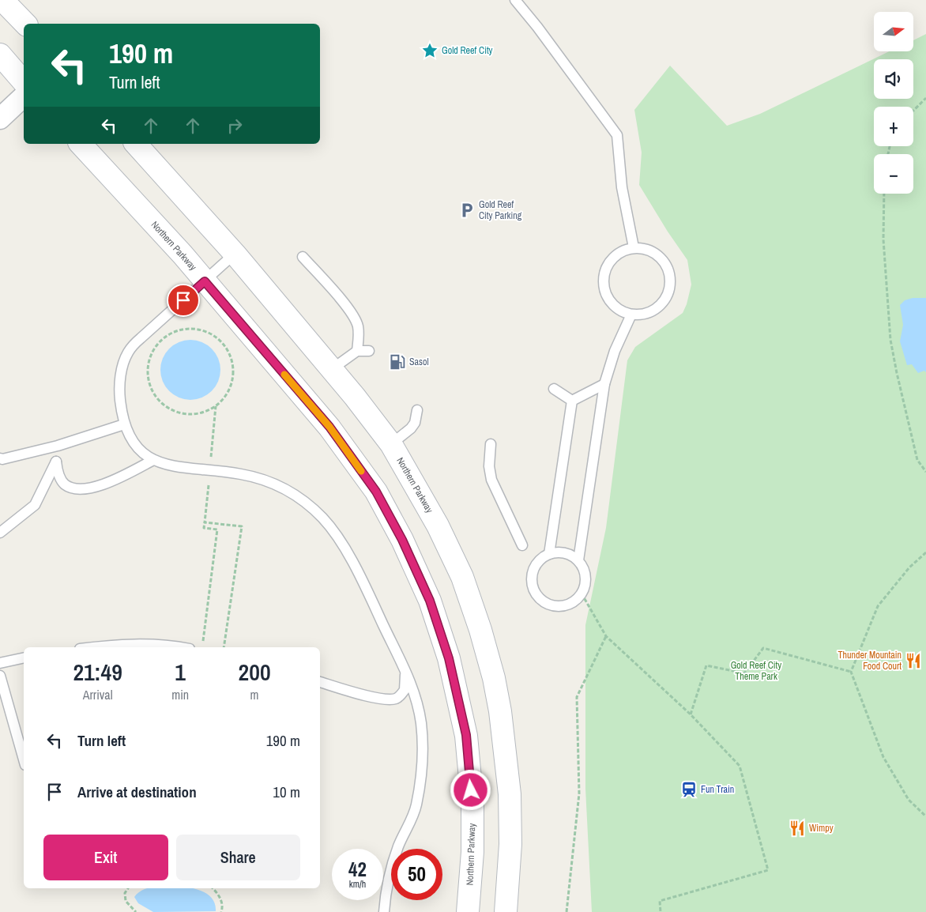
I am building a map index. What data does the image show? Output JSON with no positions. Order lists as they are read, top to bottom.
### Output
{
  "streets": {
    "main road": ["Northern Parkway"]
  },
  "parks": ["Gold Reef City Theme Park"],
  "places": {
    "place": ["Gold Reef City"],
    "parking": ["Gold Reef City Parking"],
    "fuel station": ["Sasol"],
    "restaurant": ["Thunder Mountain Food Court", "Wimpy"],
    "station": ["Fun Train"]
  },
  "north": "right",
  "page": {
    "map_buttons": ["+", "−"],
    "turn": ["190 m", "Turn left"],
    "eta": [
      "21:49",
      "Arrival",
      "1",
      "min",
      "200",
      "m"
    ],
    "list": [
      {
        "name": "Turn left",
        "value": "190 m"
      },
      {
        "name": "Arrive at destination",
        "value": "10 m"
      }
    ],
    "buttons": ["Exit", "Share"],
    "speed": "42 km/h",
    "limit": "50"
  }
}
